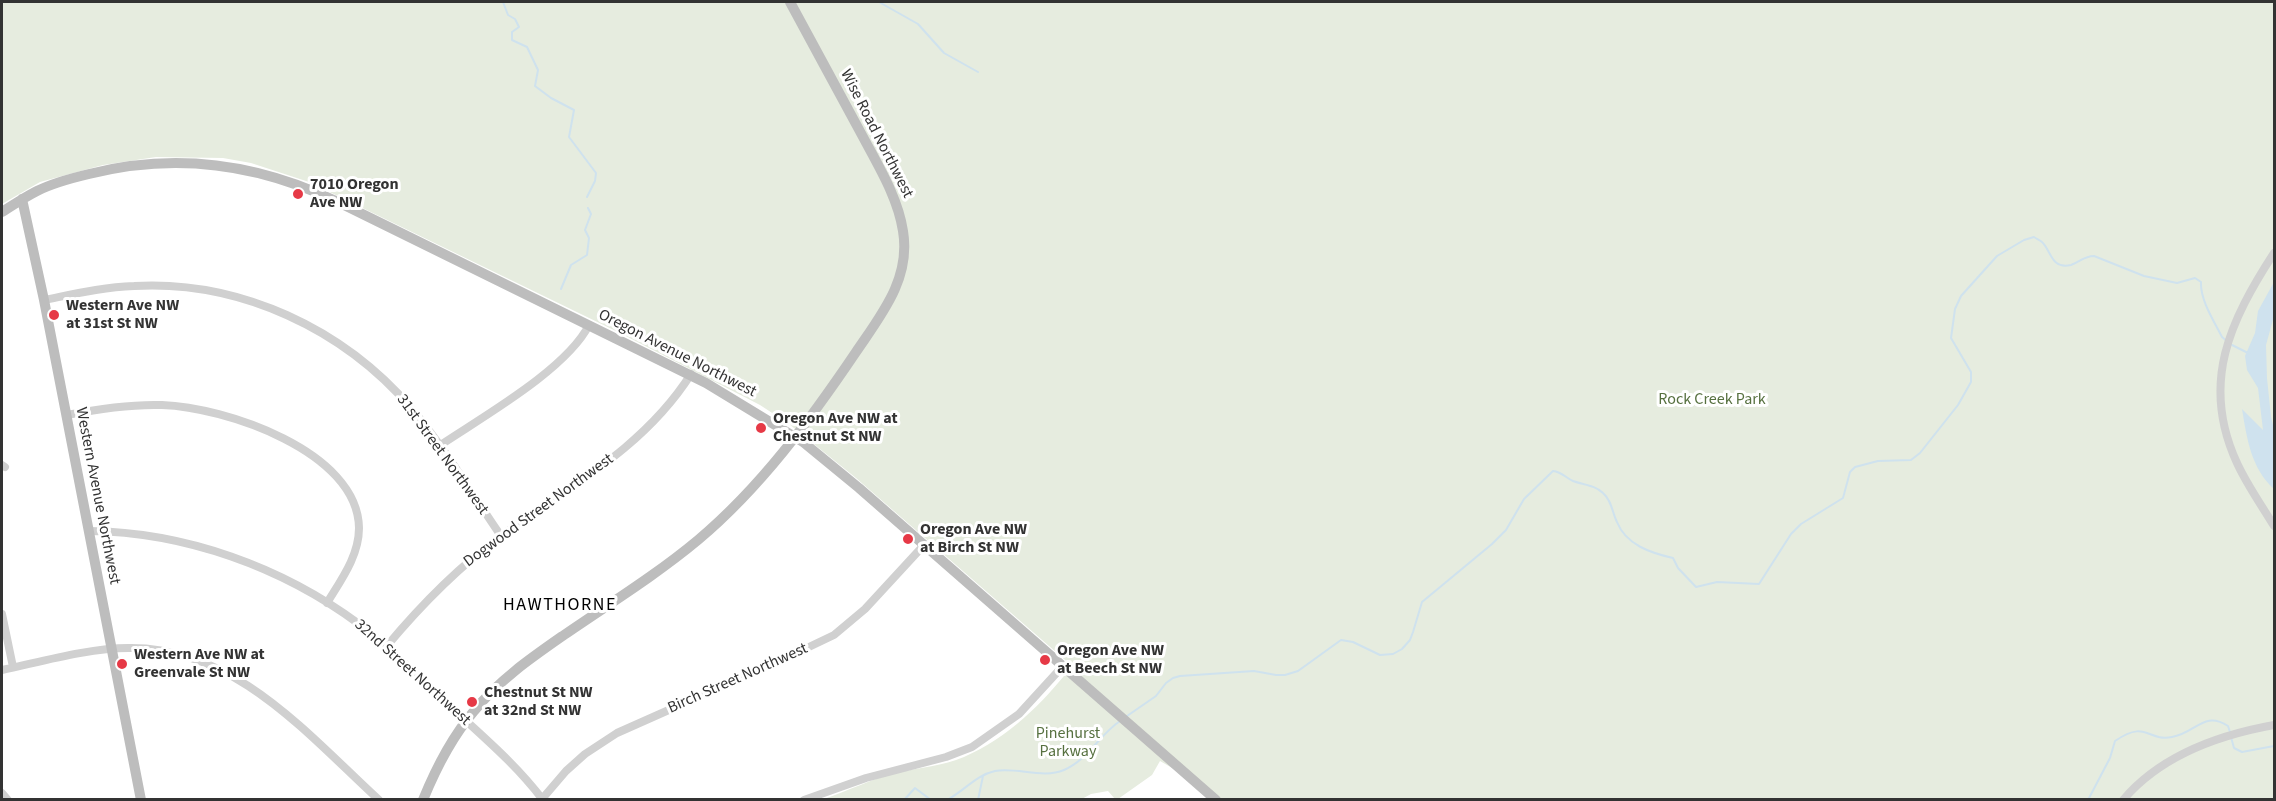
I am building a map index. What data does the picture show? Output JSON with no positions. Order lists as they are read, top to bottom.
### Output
{
  "streets": {
    "street": [
      "Wise Road Northwest",
      "Oregon Avenue Northwest",
      "31st Street Northwest",
      "Western Avenue Northwest",
      "Dogwood Street Northwest",
      "32nd Street Northwest",
      "Birch Street Northwest"
    ]
  },
  "crossings": [
    ["Wise Road Northwest", "Oregon Avenue Northwest"],
    ["Wise Road Northwest", "32nd Street Northwest"],
    ["Oregon Avenue Northwest", "Western Avenue Northwest"],
    ["Oregon Avenue Northwest", "Dogwood Street Northwest"],
    ["Oregon Avenue Northwest", "Birch Street Northwest"],
    ["31st Street Northwest", "Western Avenue Northwest"],
    ["31st Street Northwest", "Dogwood Street Northwest"],
    ["Western Avenue Northwest", "32nd Street Northwest"],
    ["Dogwood Street Northwest", "32nd Street Northwest"],
    ["32nd Street Northwest", "Birch Street Northwest"]
  ],
  "districts": ["HAWTHORNE"],
  "parks": ["Rock Creek Park", "Pinehurst Parkway"],
  "places": [
    "7010 Oregon Ave NW",
    "Western Ave NW at 31st St NW",
    "Oregon Ave NW at Chestnut St NW",
    "Oregon Ave NW at Birch St NW",
    "Oregon Ave NW at Beech St NW",
    "Western Ave NW at Greenvale St NW",
    "Chestnut St NW at 32nd St NW"
  ]
}
